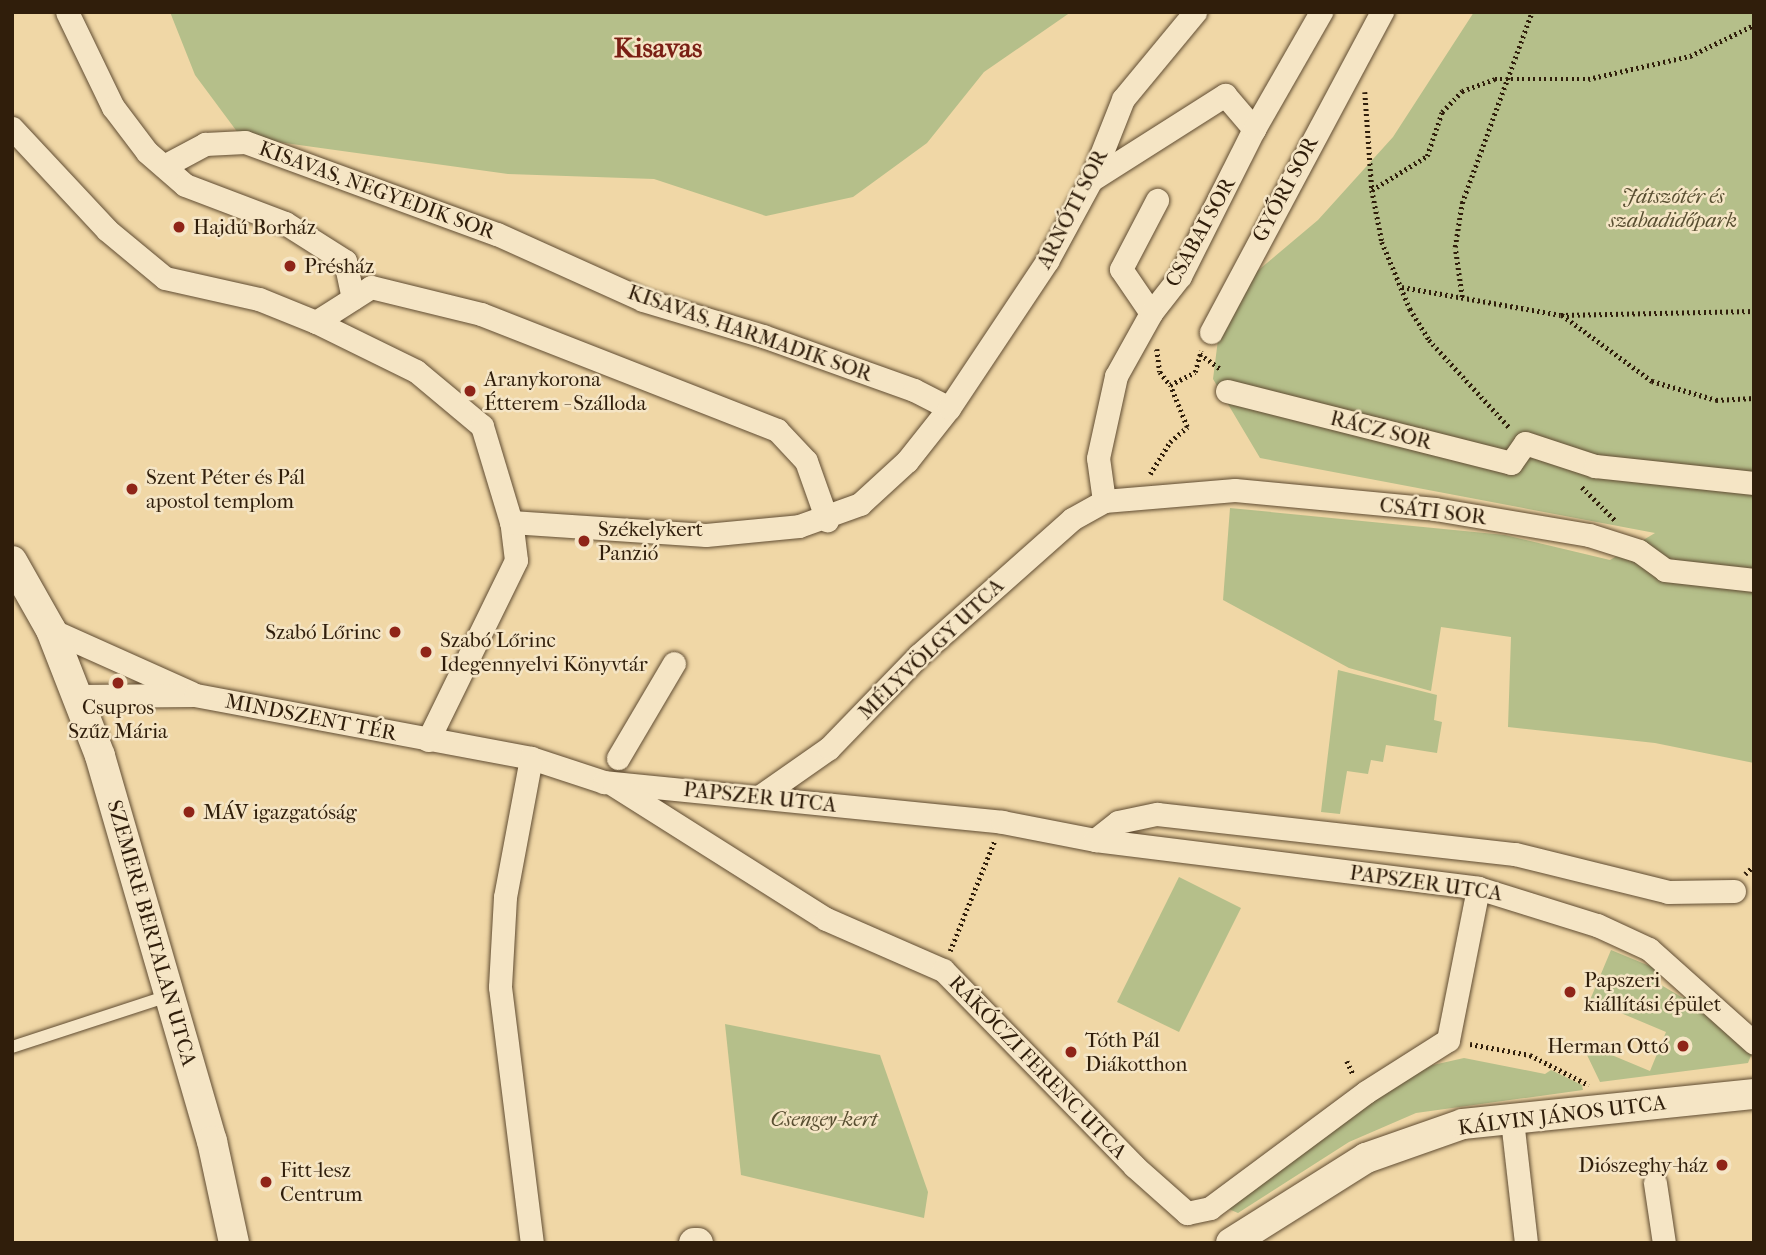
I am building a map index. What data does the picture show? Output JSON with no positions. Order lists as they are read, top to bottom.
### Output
{
  "streets": {
    "street": [
      "GYŐRI SOR",
      "KISAVAS, NEGYEDIK SOR",
      "ARNÓTI SOR",
      "CSABAI SOR",
      "KISAVAS, HARMADIK SOR",
      "RÁCZ SOR",
      "CSÁTI SOR",
      "MÉLYVÖLGY UTCA",
      "MINDSZENT TÉR",
      "PAPSZER UTCA",
      "SZEMERE BERTALAN UTCA",
      "RÁKÓCZI FERENC UTCA",
      "KÁLVIN JÁNOS UTCA"
    ]
  },
  "crossings": [
    ["KISAVAS, NEGYEDIK SOR", "KISAVAS, HARMADIK SOR"],
    ["ARNÓTI SOR", "KISAVAS, HARMADIK SOR"],
    ["CSABAI SOR", "CSÁTI SOR"],
    ["CSABAI SOR", "MÉLYVÖLGY UTCA"],
    ["CSÁTI SOR", "MÉLYVÖLGY UTCA"],
    ["MÉLYVÖLGY UTCA", "PAPSZER UTCA"],
    ["MINDSZENT TÉR", "PAPSZER UTCA"],
    ["MINDSZENT TÉR", "SZEMERE BERTALAN UTCA"],
    ["PAPSZER UTCA", "RÁKÓCZI FERENC UTCA"]
  ],
  "districts": ["Kisavas"],
  "parks": ["Játszótér és szabadidőpark", "Csengey-kert"],
  "places": [
    "Hajdú Borház",
    "Présház",
    "Aranykorona Étterem - Szálloda",
    "Szent Péter és Pál apostol templom",
    "Székelykert Panzió",
    "Szabó Lőrinc",
    "Szabó Lőrinc Idegennyelvi Könyvtár",
    "Csupros Szűz Mária",
    "MÁV igazgatóság",
    "Papszeri kiállítási épület",
    "Herman Ottó",
    "Tóth Pál Diákotthon",
    "Diószeghy-ház",
    "Fitt-lesz Centrum"
  ]
}
